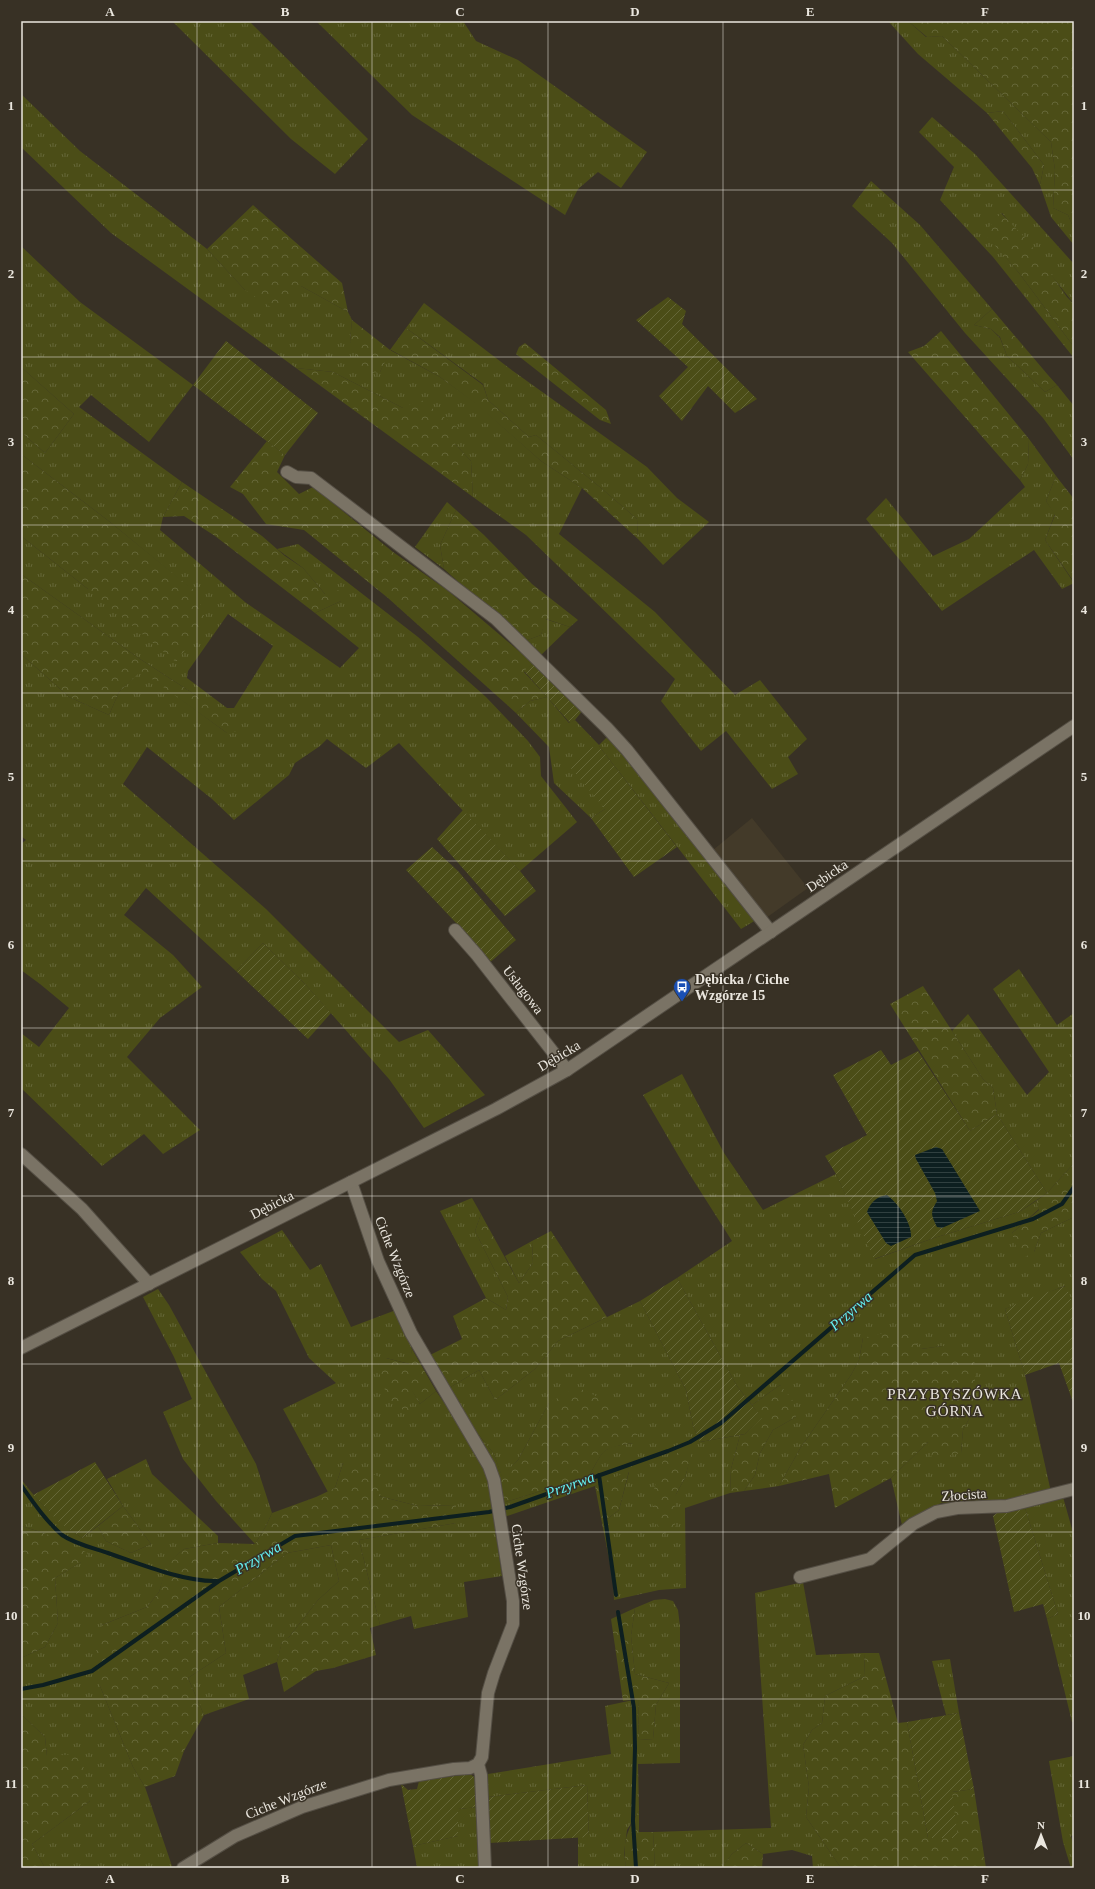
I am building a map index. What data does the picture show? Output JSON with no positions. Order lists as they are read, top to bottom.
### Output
{
  "streets": {
    "street": [
      "Dębicka",
      "Usługowa",
      "Ciche Wzgórze",
      "Złocista"
    ]
  },
  "crossings": [
    ["Dębicka", "Usługowa"],
    ["Dębicka", "Ciche Wzgórze"]
  ],
  "districts": ["PRZYBYSZÓWKA GÓRNA"],
  "water": ["Przyrwa"],
  "places": {
    "bus stop": ["Dębicka / Ciche Wzgórze 15"]
  },
  "north": "top",
  "grid": {
    "columns": [
      "A",
      "B",
      "C",
      "D",
      "E",
      "F"
    ],
    "rows": [
      "1",
      "2",
      "3",
      "4",
      "5",
      "6",
      "7",
      "8",
      "9",
      "10",
      "11"
    ]
  }
}
